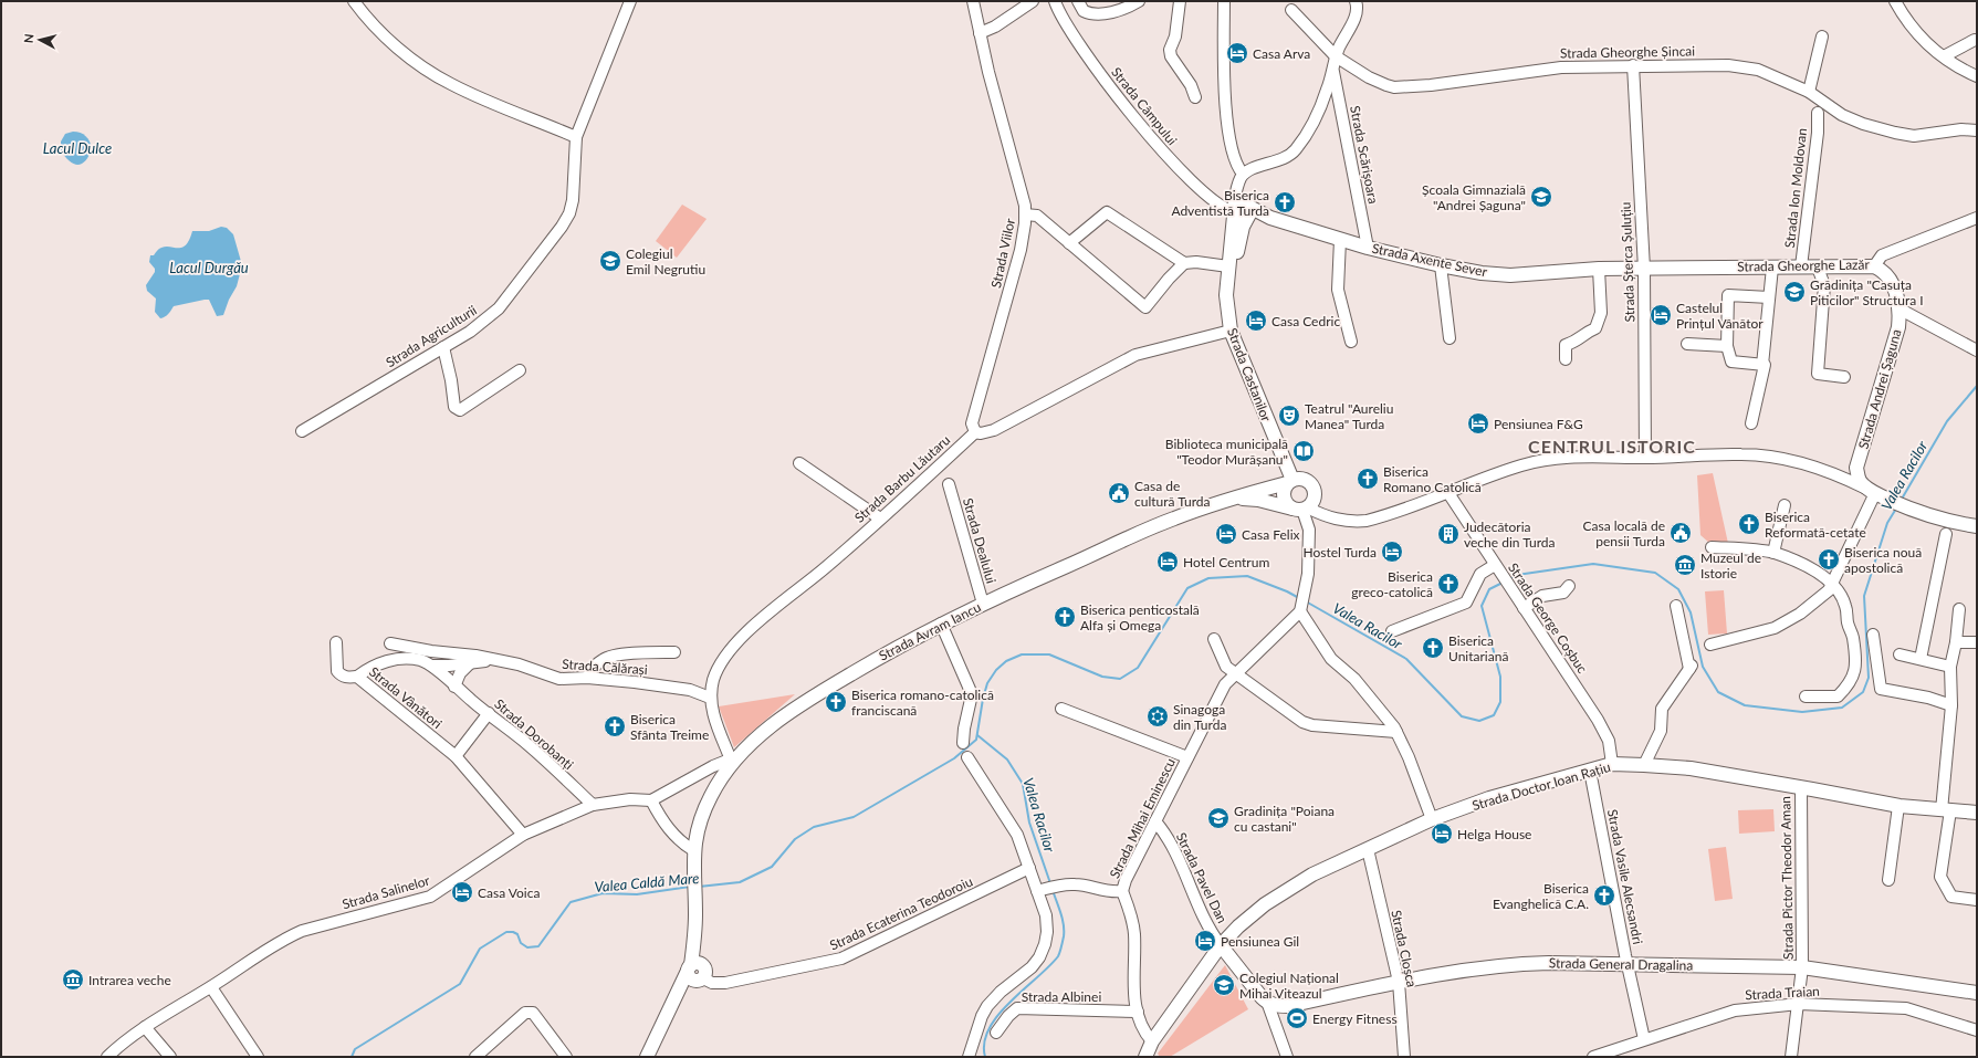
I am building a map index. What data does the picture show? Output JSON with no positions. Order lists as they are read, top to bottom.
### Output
{
  "streets": {
    "main road": [
      "Strada Axente Sever",
      "Strada Gheorghe Lazăr",
      "Strada Castanilor",
      "Strada Andrei Șaguna",
      "Strada Avram Iancu",
      "Strada Doctor Ioan Rațiu",
      "Strada General Dragalina"
    ],
    "street": [
      "Strada Gheorghe Șincai",
      "Strada Câmpului",
      "Strada Scărișoara",
      "Strada Ion Moldovan",
      "Strada Viilor",
      "Strada Șterca Șuluțiu",
      "Strada Agriculturii",
      "Strada Barbu Lăutaru",
      "Strada Dealului",
      "Strada George Coșbuc",
      "Strada Călărași",
      "Strada Vânători",
      "Strada Dorobanți",
      "Strada Mihai Eminescu",
      "Strada Vasile Alecsandri",
      "Strada Pavel Dan",
      "Strada Pictor Theodor Aman",
      "Strada Salinelor",
      "Strada Ecaterina Teodoroiu",
      "Strada Cloșca",
      "Strada Traian",
      "Strada Albinei"
    ]
  },
  "crossings": [
    ["Strada Gheorghe Șincai", "Strada Șterca Șuluțiu"],
    ["Strada Câmpului", "Strada Axente Sever"],
    ["Strada Câmpului", "Strada Castanilor"],
    ["Strada Scărișoara", "Strada Axente Sever"],
    ["Strada Ion Moldovan", "Strada Gheorghe Lazăr"],
    ["Strada Viilor", "Strada Barbu Lăutaru"],
    ["Strada Axente Sever", "Strada Șterca Șuluțiu"],
    ["Strada Axente Sever", "Strada Gheorghe Lazăr"],
    ["Strada Axente Sever", "Strada Castanilor"],
    ["Strada Șterca Șuluțiu", "Strada Gheorghe Lazăr"],
    ["Strada Gheorghe Lazăr", "Strada Andrei Șaguna"],
    ["Strada Castanilor", "Strada Avram Iancu"],
    ["Strada Barbu Lăutaru", "Strada Avram Iancu"],
    ["Strada Barbu Lăutaru", "Strada Călărași"],
    ["Strada Dealului", "Strada Avram Iancu"],
    ["Strada George Coșbuc", "Strada Doctor Ioan Rațiu"],
    ["Strada Avram Iancu", "Strada Ecaterina Teodoroiu"],
    ["Strada Călărași", "Strada Dorobanți"],
    ["Strada Vânători", "Strada Dorobanți"],
    ["Strada Vânători", "Strada Salinelor"],
    ["Strada Dorobanți", "Strada Salinelor"],
    ["Strada Doctor Ioan Rațiu", "Strada Vasile Alecsandri"],
    ["Strada Doctor Ioan Rațiu", "Strada Pavel Dan"],
    ["Strada Doctor Ioan Rațiu", "Strada Pictor Theodor Aman"],
    ["Strada Doctor Ioan Rațiu", "Strada Cloșca"],
    ["Strada Mihai Eminescu", "Strada Pavel Dan"],
    ["Strada Vasile Alecsandri", "Strada General Dragalina"],
    ["Strada Vasile Alecsandri", "Strada Traian"],
    ["Strada Pictor Theodor Aman", "Strada General Dragalina"],
    ["Strada Pictor Theodor Aman", "Strada Traian"],
    ["Strada Cloșca", "Strada General Dragalina"]
  ],
  "districts": ["CENTRUL ISTORIC"],
  "water": [
    "Lacul Dulce",
    "Lacul Durgău",
    "Valea Racilor",
    "Valea Caldă Mare"
  ],
  "places": {
    "hotel": [
      "Casa Arva",
      "Castelul Prințul Vânător",
      "Casa Cedric",
      "Pensiunea F&G",
      "Casa Felix",
      "Hostel Turda",
      "Hotel Centrum",
      "Helga House",
      "Casa Voica",
      "Pensiunea Gil"
    ],
    "school or university": [
      "Școala Gimnazială \"Andrei Șaguna\"",
      "Colegiul Emil Negrutiu",
      "Grădinița \"Casuța Piticilor\" Structura I",
      "Gradinița \"Poiana cu castani\"",
      "Colegiul Național Mihai Viteazul"
    ],
    "church": [
      "Biserica Adventistă Turda",
      "Biserica Romano Catolică",
      "Biserica Reformată-cetate",
      "Biserica nouă apostolică",
      "Biserica greco-catolică",
      "Biserica penticostală Alfa și Omega",
      "Biserica Unitariană",
      "Biserica romano-catolică franciscană",
      "Biserica Sfânta Treime",
      "Biserica Evanghelică C.A."
    ],
    "theatre": ["Teatrul \"Aureliu Manea\" Turda"],
    "library": ["Biblioteca municipală \"Teodor Murășanu\""],
    "public building": ["Casa de cultură Turda", "Casa locală de pensii Turda"],
    "building": ["Judecătoria veche din Turda"],
    "museum": ["Muzeul de Istorie", "Intrarea veche"],
    "synagogue": ["Sinagoga din Turda"],
    "sports": ["Energy Fitness"]
  },
  "north": "left"
}
